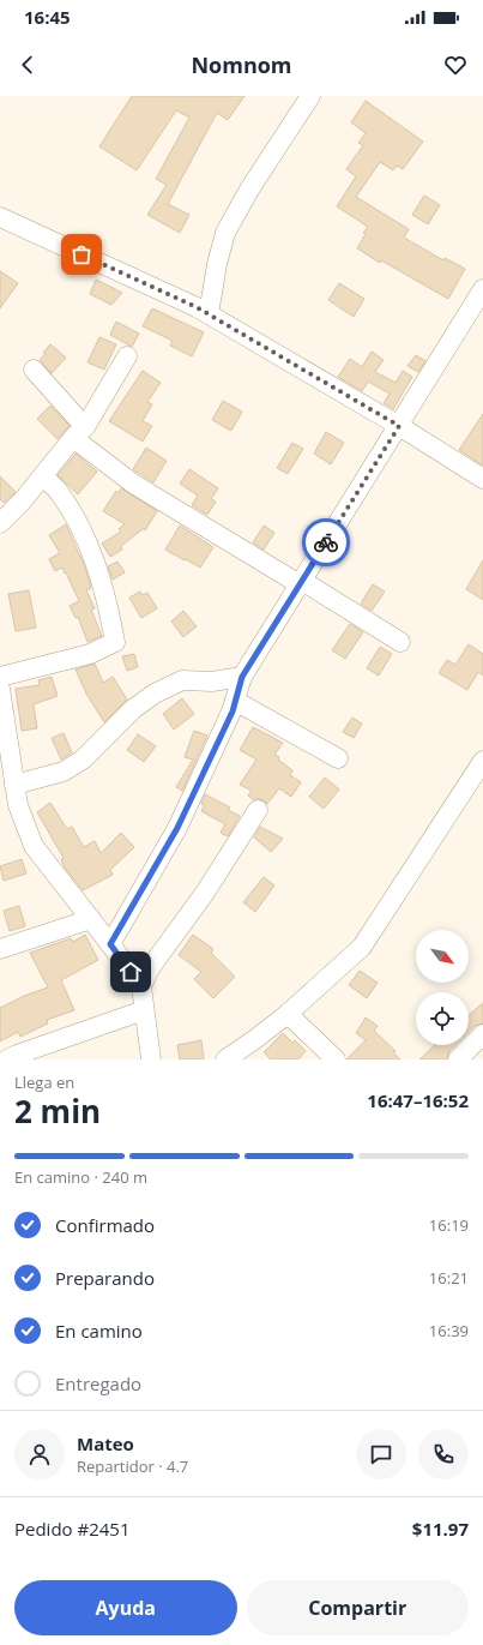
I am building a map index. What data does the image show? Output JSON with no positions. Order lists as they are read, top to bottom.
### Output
{
  "north": "bottom right",
  "page": {
    "status": "16:45",
    "header": "Nomnom",
    "heading": ["2 min", "Llega en", "16:47–16:52"],
    "panel": [
      "Mateo",
      "Repartidor · 4.7",
      "Pedido #2451",
      "$11.97"
    ],
    "bar": "En camino · 240 m",
    "list": [
      ["Confirmado", "16:19"],
      ["Preparando", "16:21"],
      ["En camino", "16:39"],
      "Entregado"
    ],
    "buttons": ["Ayuda", "Compartir"]
  }
}
